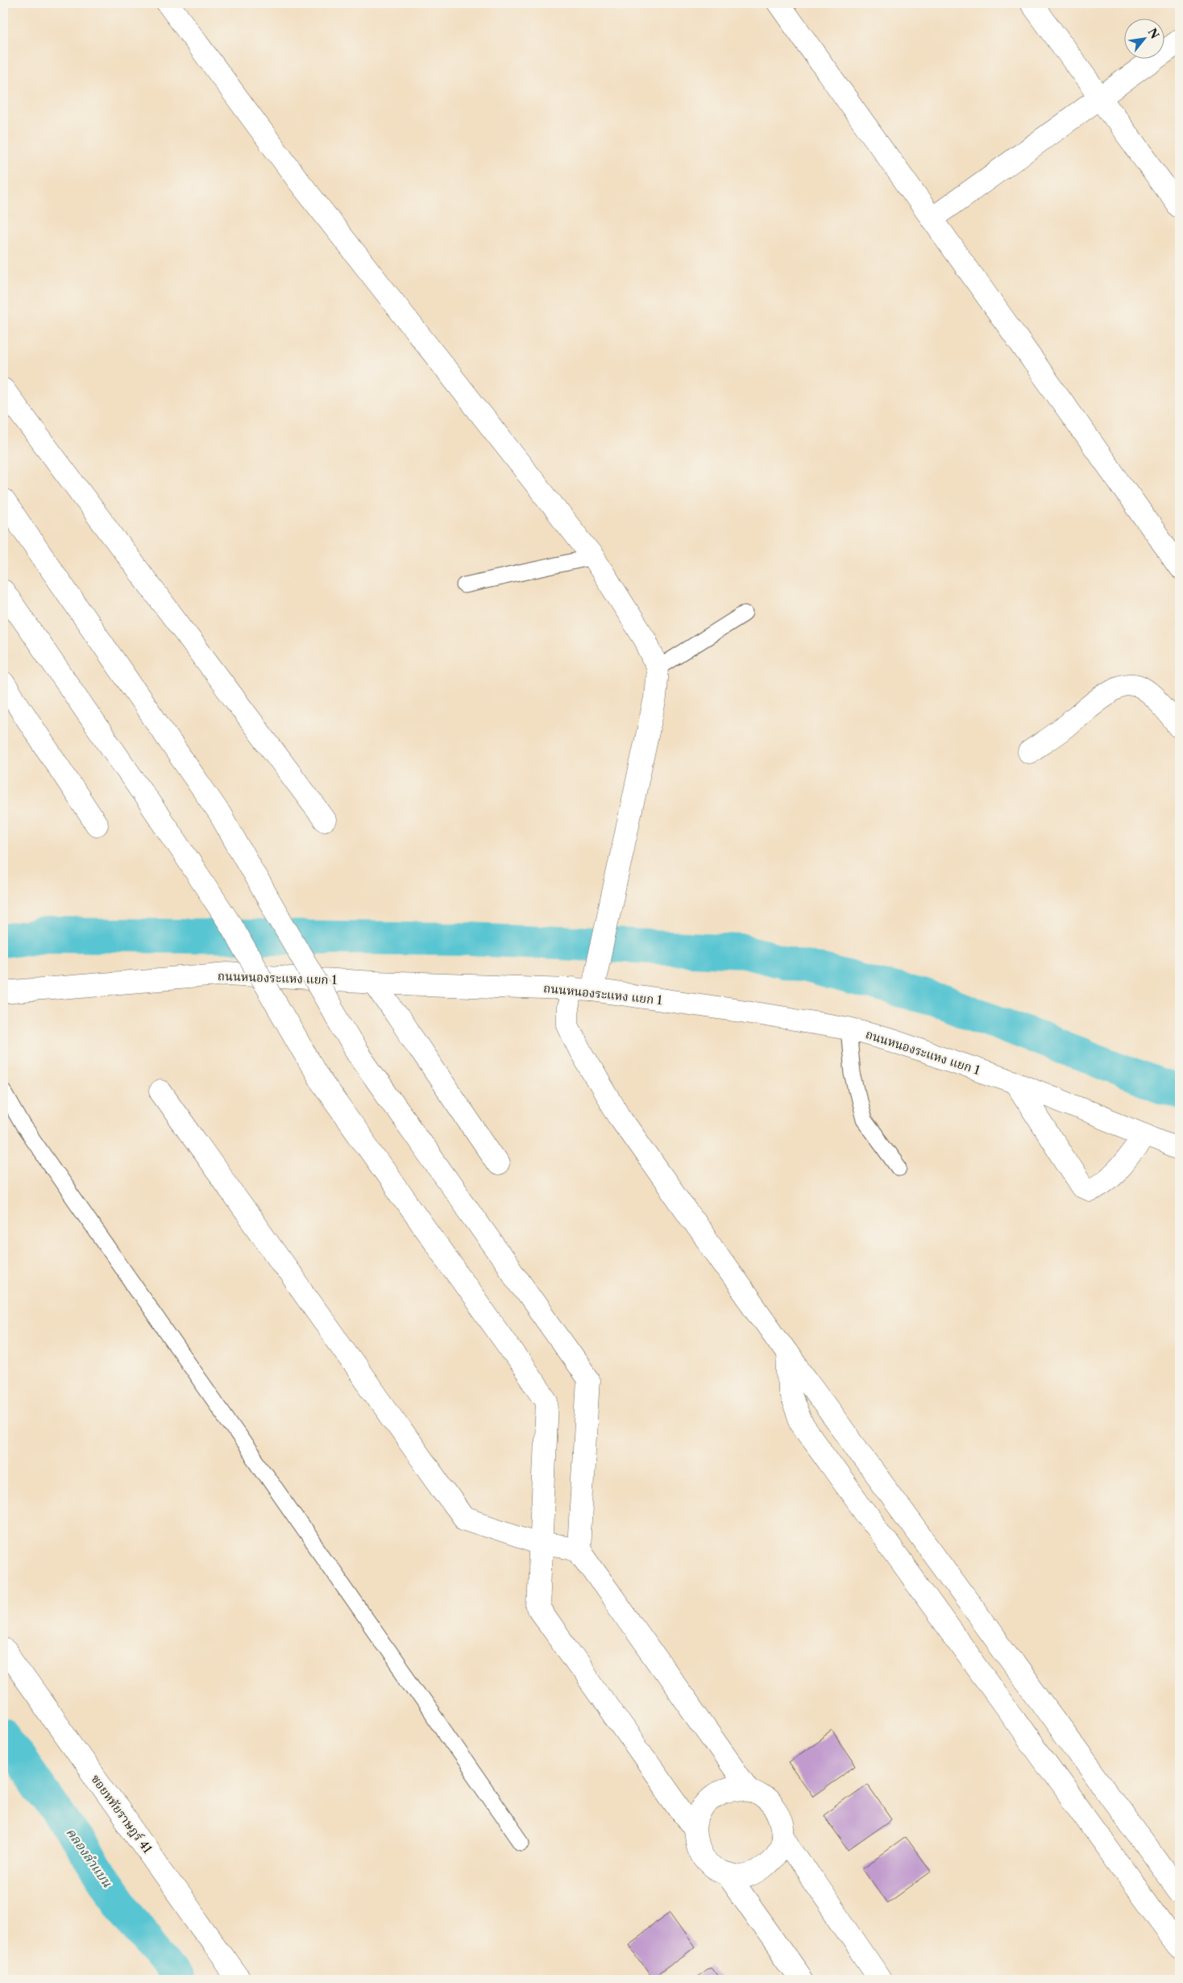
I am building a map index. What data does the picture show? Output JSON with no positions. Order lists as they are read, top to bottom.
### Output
{
  "streets": {
    "street": ["ถนนหนองระแหง แยก 1", "ซอยหทัยราษฎร์ 41"]
  },
  "water": ["คลองลำแบน"],
  "north": "top right"
}
